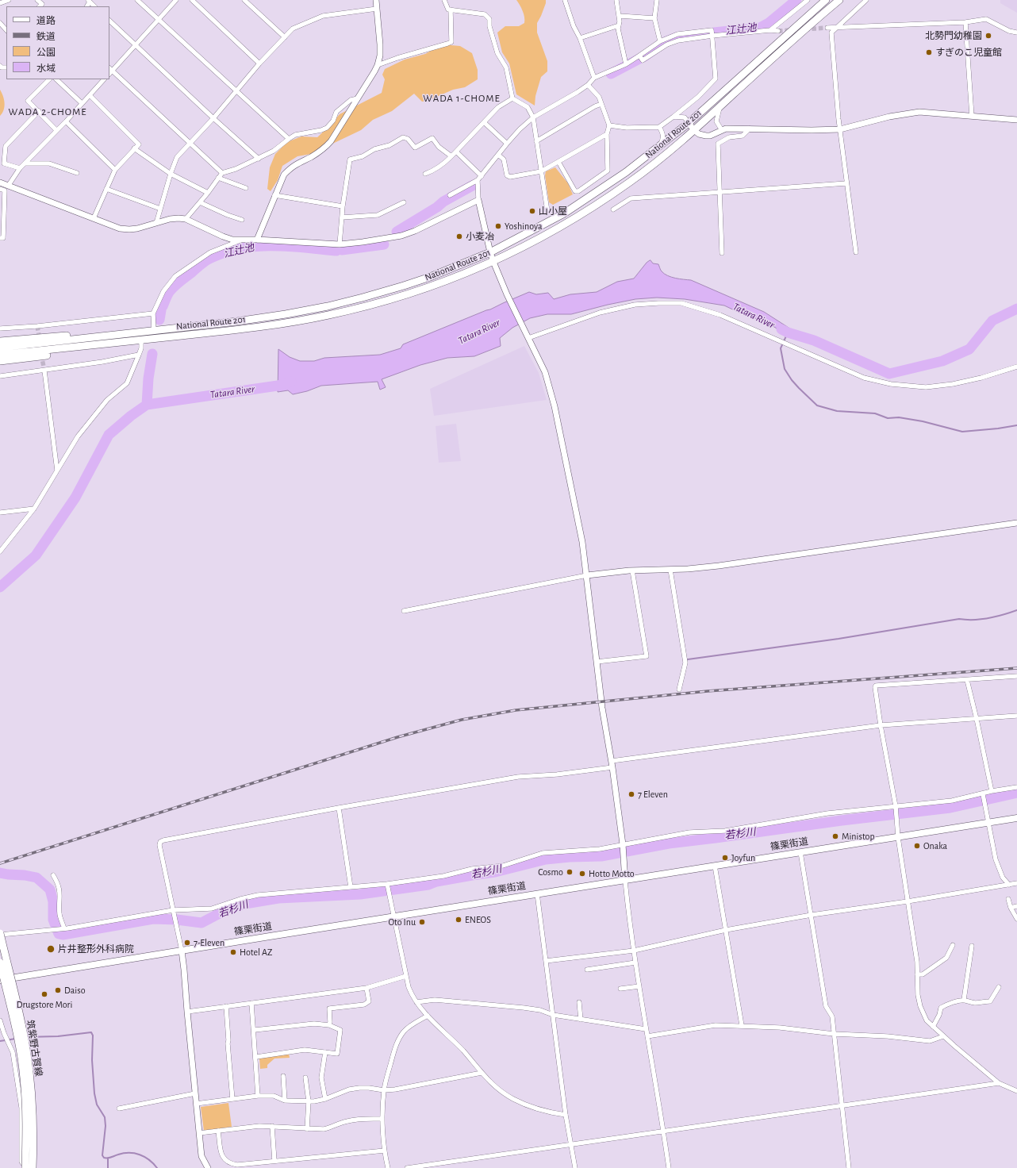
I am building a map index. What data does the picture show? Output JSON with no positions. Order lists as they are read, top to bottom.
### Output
{
  "streets": {
    "main road": ["National Route 201", "篠栗街道", "筑紫野古賀線"]
  },
  "districts": ["WADA 1-CHOME", "WADA 2-CHOME"],
  "water": ["江辻池", "Tatara River", "若杉川"],
  "places": [
    "北勢門幼稚園",
    "すぎのこ児童館",
    "山小屋",
    "Yoshinoya",
    "小麦冶",
    "7 Eleven",
    "Ministop",
    "Onaka",
    "Joyfun",
    "Cosmo",
    "Hotto Motto",
    "ENEOS",
    "Oto Inu",
    "7-Eleven",
    "片井整形外科病院",
    "Hotel AZ",
    "Daiso",
    "Drugstore Mori"
  ],
  "legend": [
    "道路",
    "鉄道",
    "公園",
    "水域"
  ]
}
